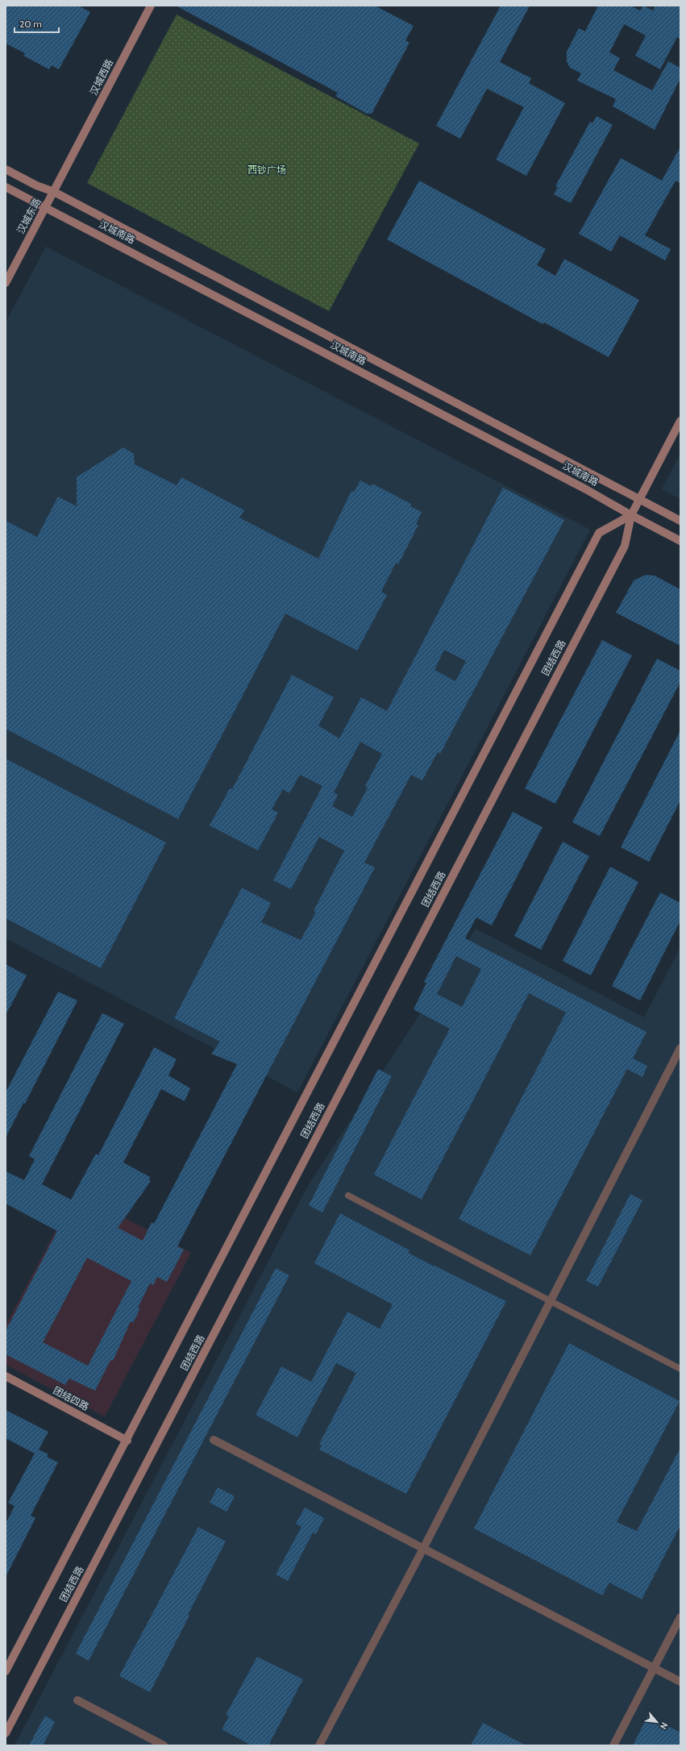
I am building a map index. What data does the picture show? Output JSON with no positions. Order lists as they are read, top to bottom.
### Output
{
  "streets": {
    "street": [
      "汉城西路",
      "汉城东路",
      "汉城南路",
      "团结西路",
      "团结四路"
    ]
  },
  "crossings": [
    ["汉城西路", "汉城东路"],
    ["汉城东路", "汉城南路"],
    ["汉城南路", "团结西路"],
    ["团结西路", "团结四路"]
  ],
  "parks": ["西钞广场"],
  "scale_bar": "20 m",
  "north": "bottom right"
}
